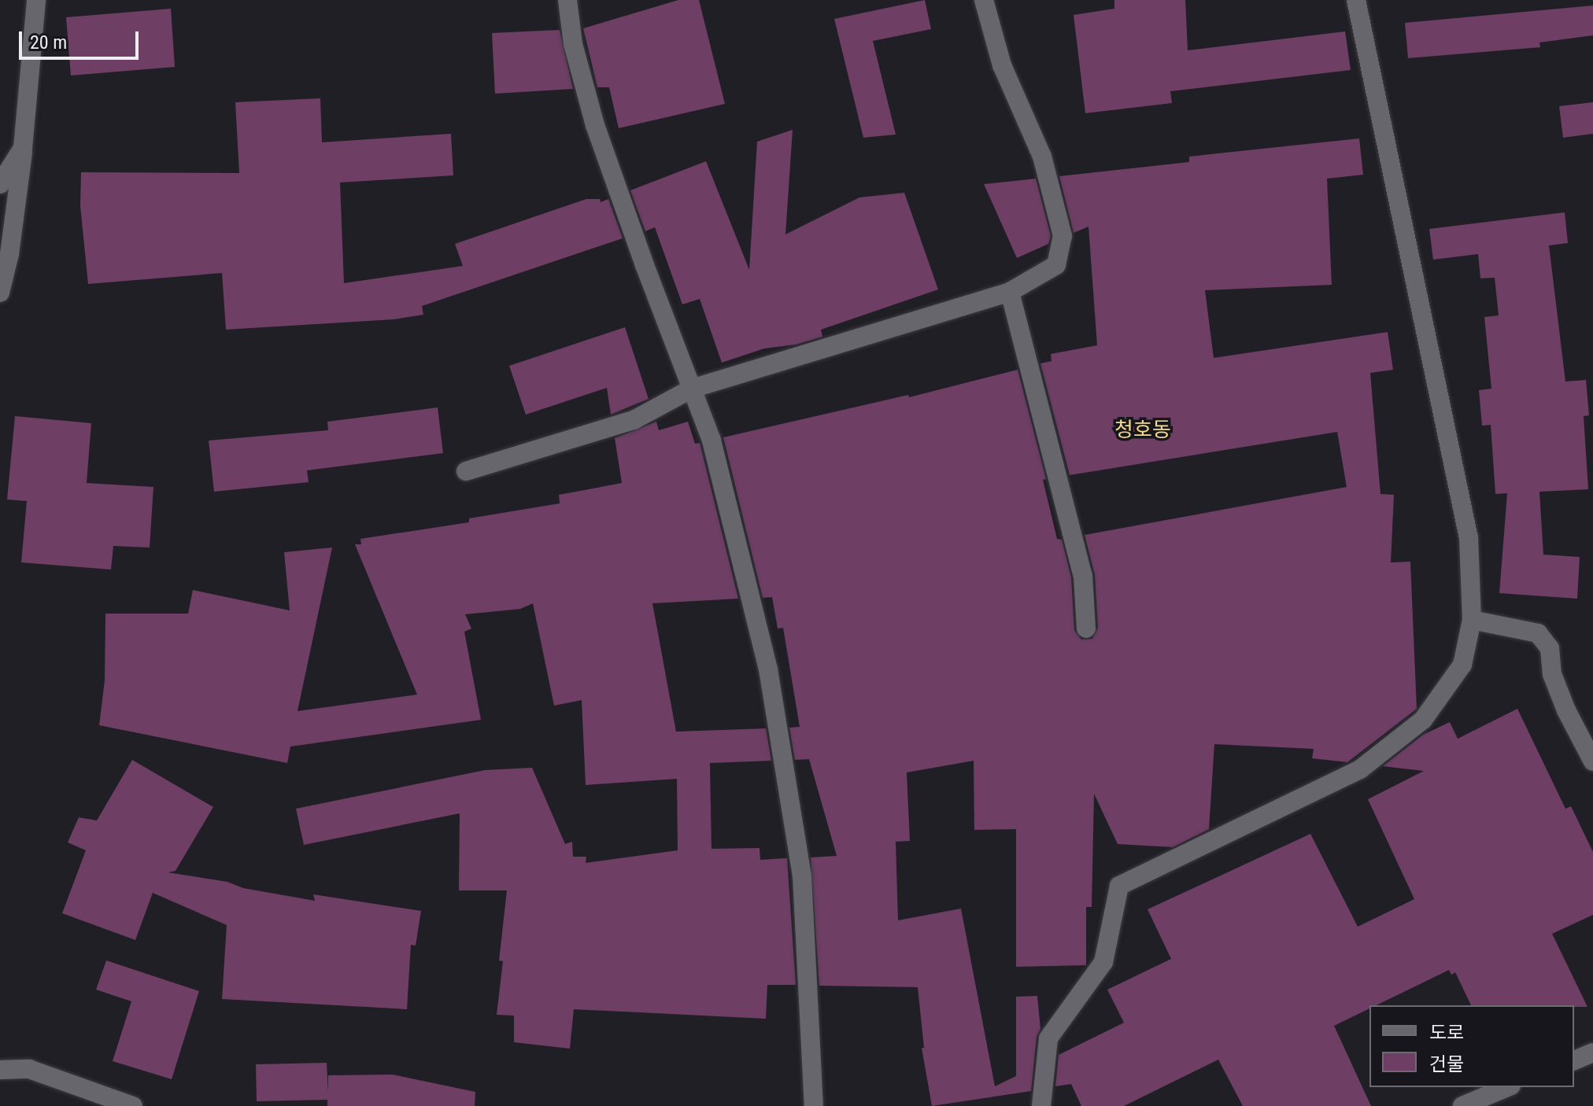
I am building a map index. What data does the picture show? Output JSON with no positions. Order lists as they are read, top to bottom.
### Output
{
  "districts": ["청호동"],
  "legend": ["도로", "건물"],
  "scale_bar": "20 m"
}
